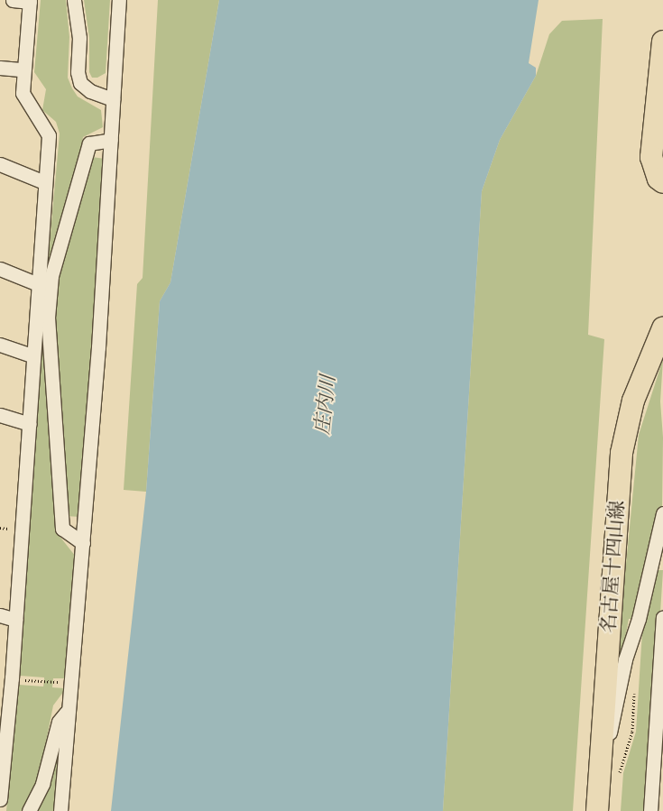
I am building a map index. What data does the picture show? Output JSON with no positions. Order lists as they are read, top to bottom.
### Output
{
  "streets": {
    "main road": ["名古屋十四山線"]
  },
  "water": ["庄内川"]
}
